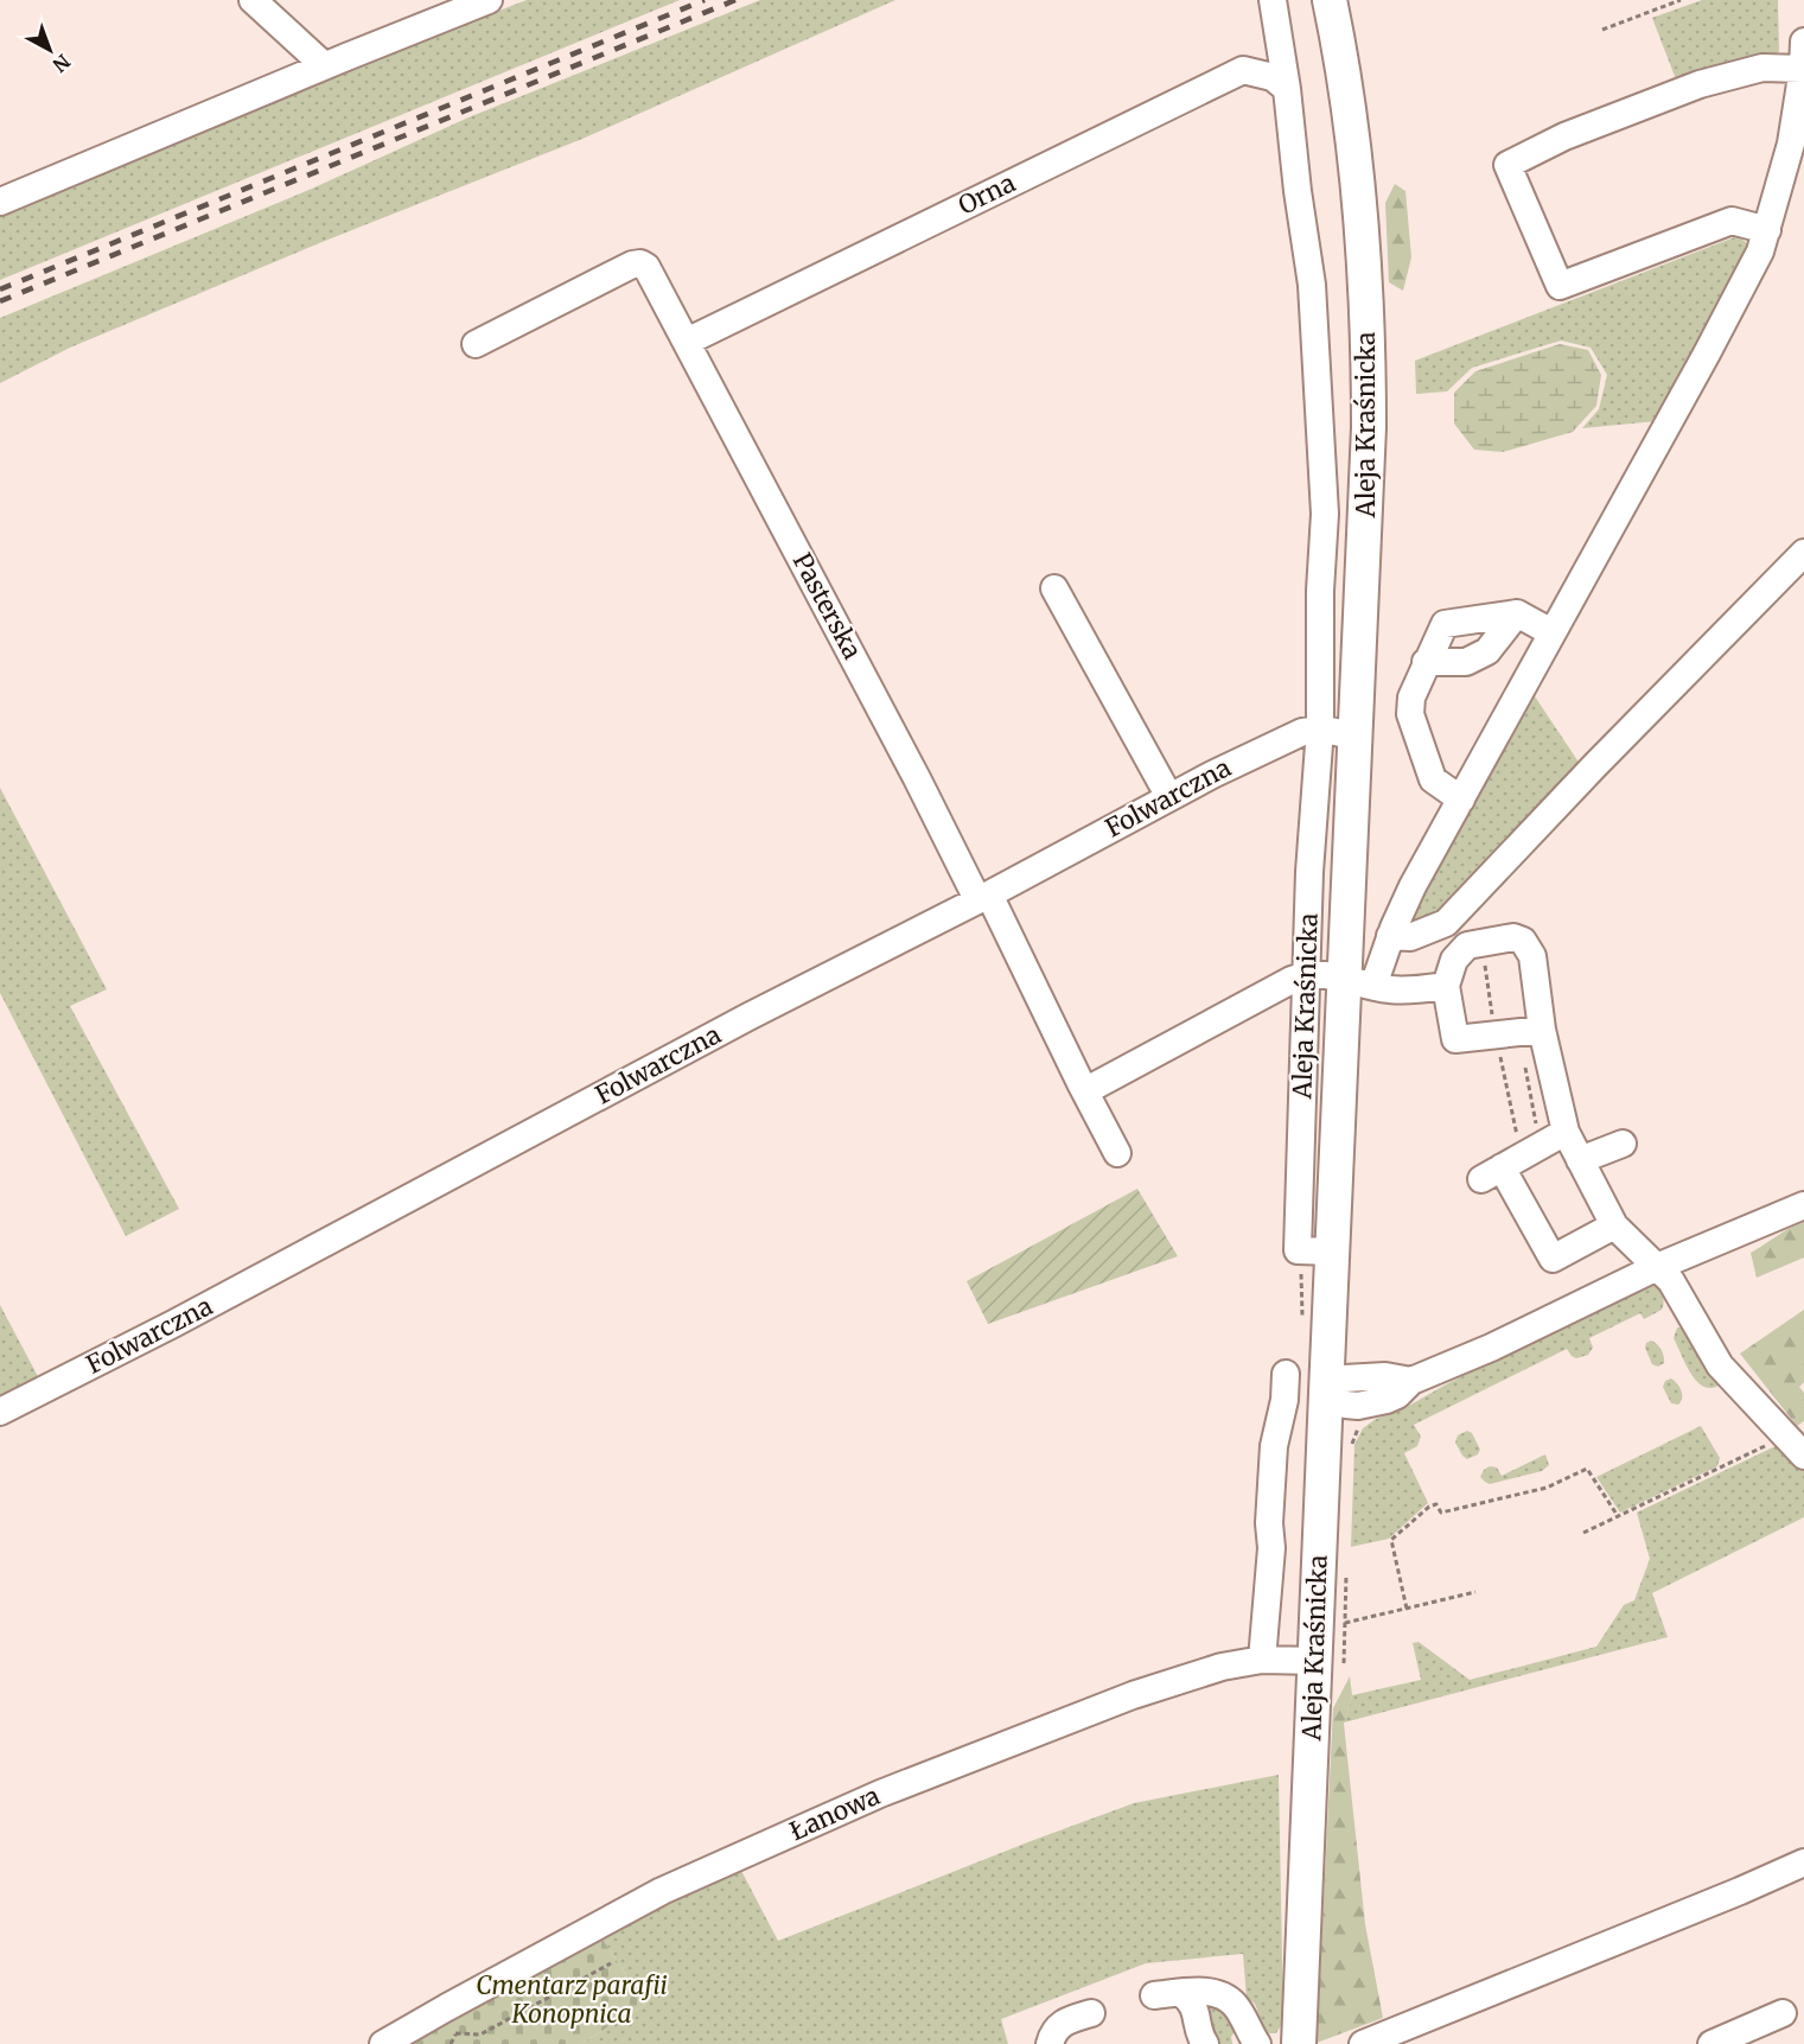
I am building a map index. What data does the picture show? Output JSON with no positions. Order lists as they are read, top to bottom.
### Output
{
  "streets": {
    "main road": ["Aleja Kraśnicka"],
    "street": [
      "Orna",
      "Pasterska",
      "Folwarczna",
      "Łanowa"
    ]
  },
  "crossings": [
    ["Orna", "Aleja Kraśnicka"],
    ["Orna", "Pasterska"],
    ["Aleja Kraśnicka", "Folwarczna"],
    ["Aleja Kraśnicka", "Łanowa"],
    ["Pasterska", "Folwarczna"]
  ],
  "parks": ["Cmentarz parafii Konopnica"],
  "north": "bottom right"
}
